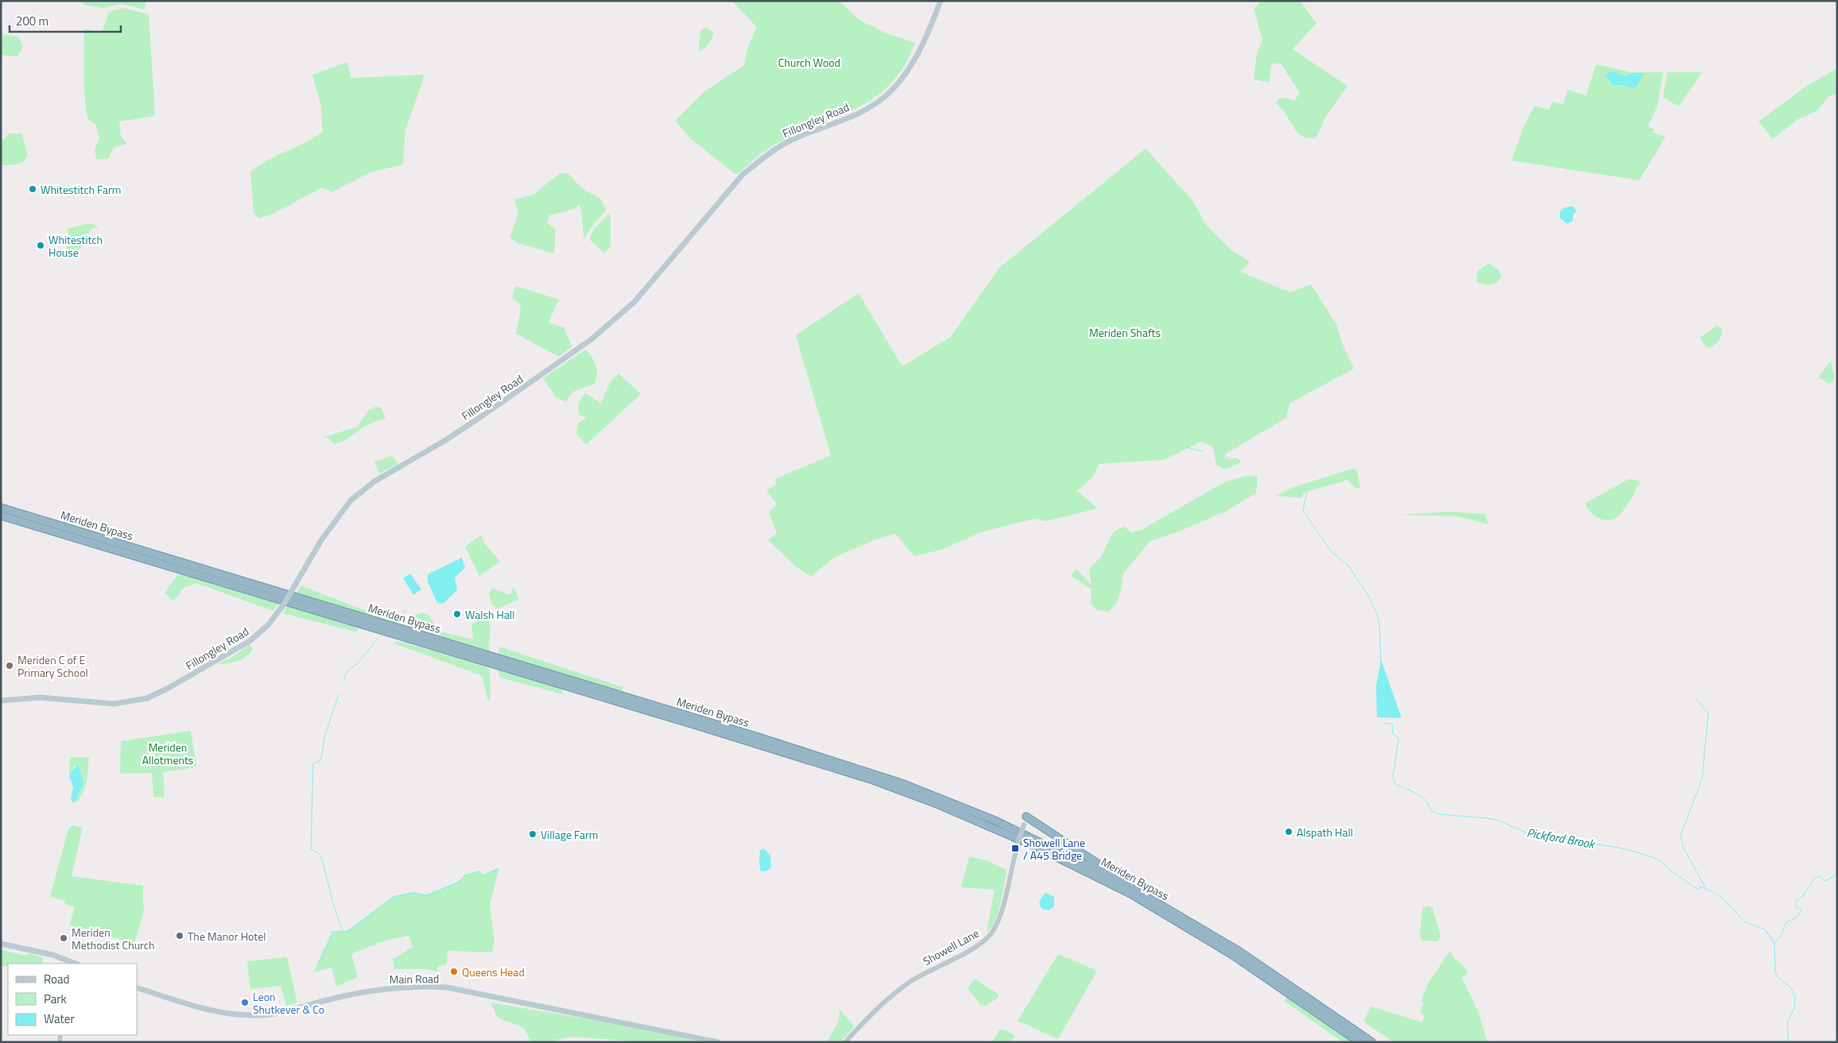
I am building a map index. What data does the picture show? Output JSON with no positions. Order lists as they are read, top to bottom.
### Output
{
  "streets": {
    "highway": ["Meriden Bypass"],
    "main road": ["Fillongley Road", "Main Road"],
    "street": ["Showell Lane"]
  },
  "water": ["Pickford Brook"],
  "parks": ["Church Wood", "Meriden Shafts", "Meriden Allotments"],
  "places": {
    "other": [
      "Whitestitch Farm",
      "Whitestitch House",
      "Walsh Hall",
      "Meriden C of E Primary School",
      "Alspath Hall",
      "Village Farm",
      "The Manor Hotel",
      "Meriden Methodist Church",
      "Queens Head",
      "Leon Shutkever & Co"
    ],
    "transit": ["Showell Lane / A45 Bridge"]
  },
  "legend": ["Road", "Park", "Water"],
  "scale_bar": "200 m"
}
